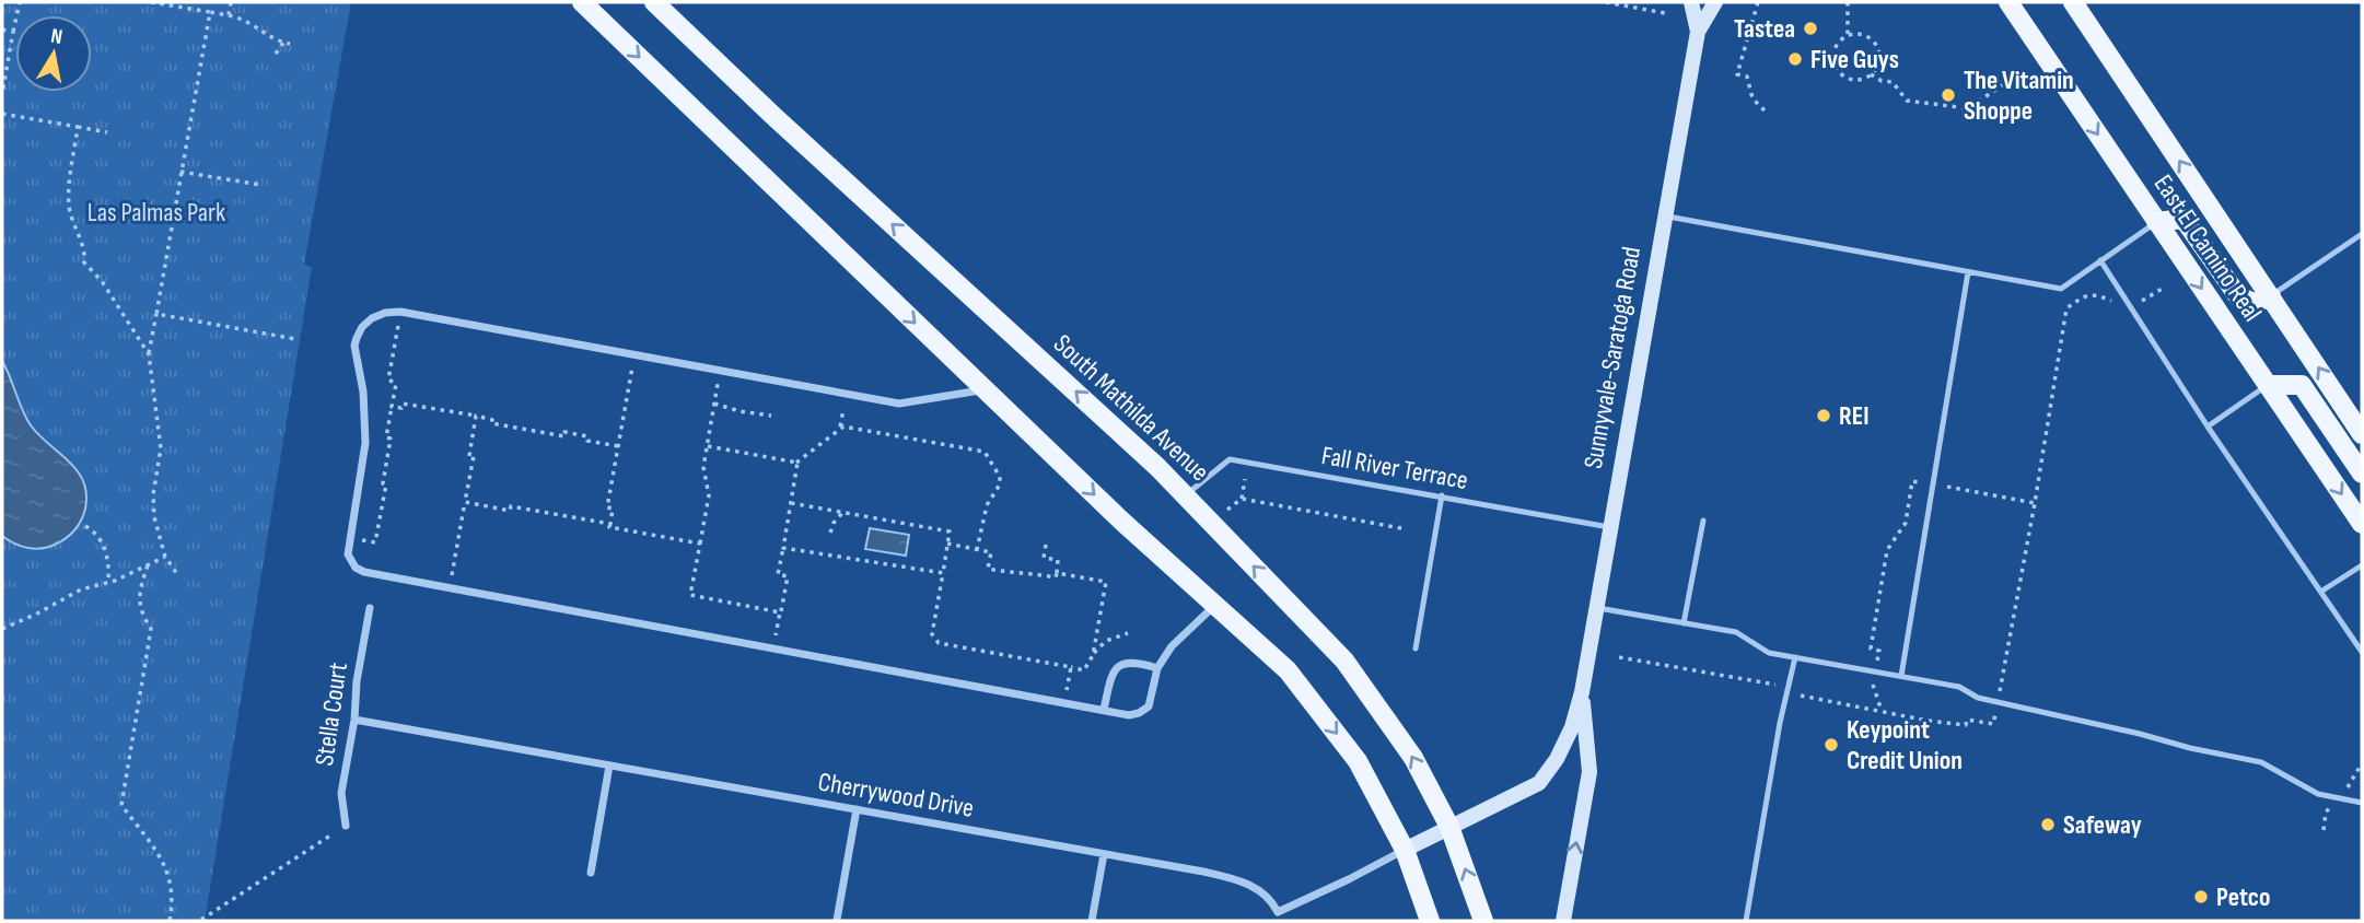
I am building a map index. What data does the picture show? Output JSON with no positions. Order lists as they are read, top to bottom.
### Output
{
  "streets": {
    "main road": ["East El Camino Real", "Sunnyvale-Saratoga Road", "South Mathilda Avenue"],
    "street": ["Stella Court", "Cherrywood Drive"],
    "lane": ["Fall River Terrace"]
  },
  "crossings": [
    ["Sunnyvale-Saratoga Road", "South Mathilda Avenue"],
    ["Sunnyvale-Saratoga Road", "Fall River Terrace"],
    ["Sunnyvale-Saratoga Road", "Cherrywood Drive"],
    ["South Mathilda Avenue", "Fall River Terrace"],
    ["Stella Court", "Cherrywood Drive"]
  ],
  "parks": ["Las Palmas Park"],
  "places": [
    "Tastea",
    "Five Guys",
    "The Vitamin Shoppe",
    "REI",
    "Keypoint Credit Union",
    "Safeway",
    "Petco"
  ],
  "north": "top"
}
